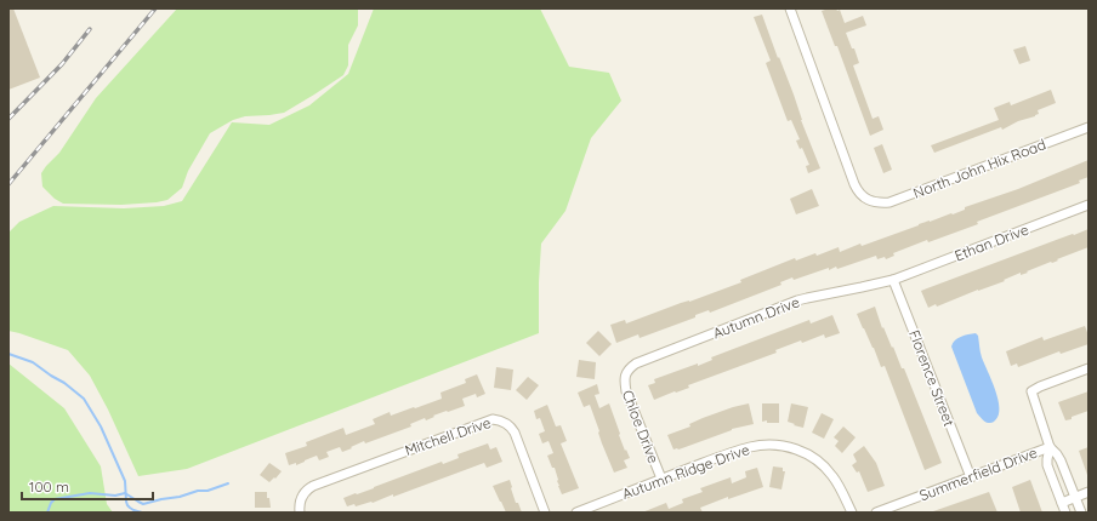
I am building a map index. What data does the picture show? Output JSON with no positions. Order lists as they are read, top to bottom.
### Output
{
  "streets": {
    "street": [
      "North John Hix Road",
      "Ethan Drive",
      "Autumn Drive",
      "Florence Street",
      "Chloe Drive",
      "Mitchell Drive",
      "Autumn Ridge Drive",
      "Summerfield Drive"
    ]
  },
  "crossings": [
    ["Ethan Drive", "Autumn Drive"],
    ["Ethan Drive", "Florence Street"],
    ["Autumn Drive", "Florence Street"],
    ["Autumn Drive", "Chloe Drive"],
    ["Florence Street", "Summerfield Drive"],
    ["Chloe Drive", "Autumn Ridge Drive"]
  ],
  "scale_bar": "100 m"
}
